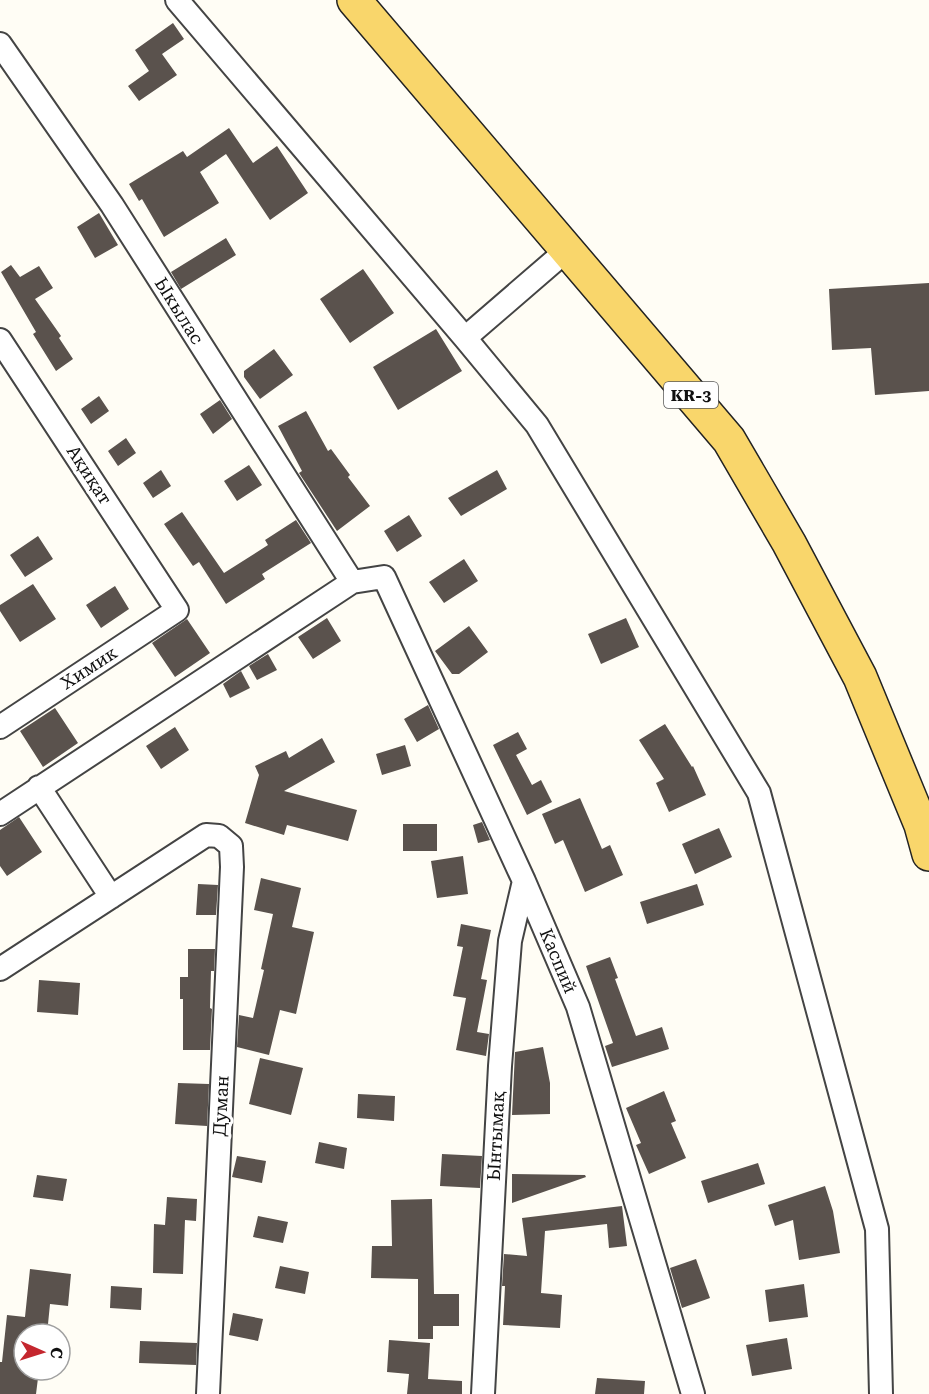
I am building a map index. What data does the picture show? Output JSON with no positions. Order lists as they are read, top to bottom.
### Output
{
  "streets": {
    "main road": ["KR-3"],
    "street": [
      "Ыкылас",
      "Ақиқат",
      "Химик",
      "Каспий",
      "Думан",
      "Ынтымақ"
    ]
  },
  "crossings": [
    ["Ыкылас", "Каспий"],
    ["Ақиқат", "Химик"],
    ["Каспий", "Ынтымақ"]
  ],
  "north": "right"
}
